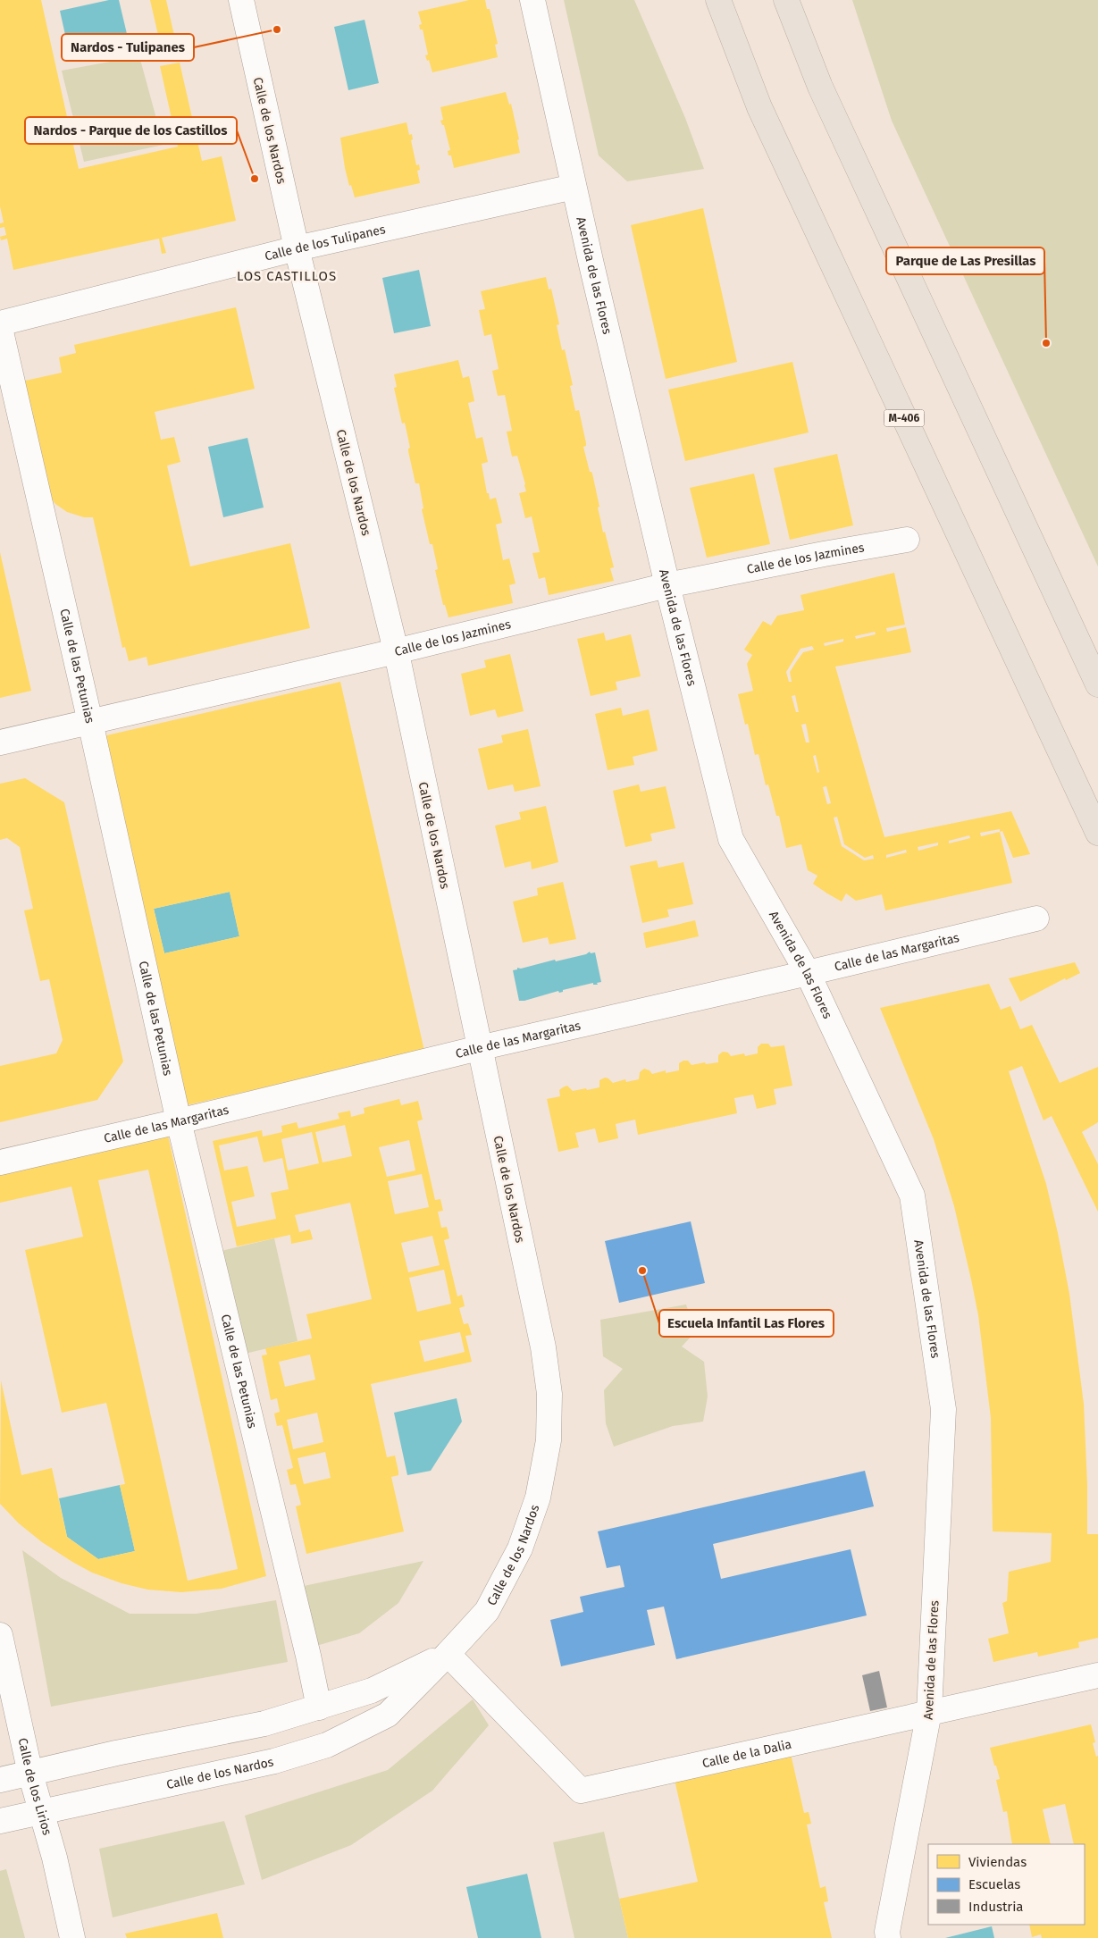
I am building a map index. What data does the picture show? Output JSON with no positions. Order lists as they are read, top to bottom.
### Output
{
  "streets": {
    "highway": ["M-406"],
    "street": [
      "Calle de los Nardos",
      "Calle de los Tulipanes",
      "Avenida de las Flores",
      "Calle de los Jazmines",
      "Calle de las Petunias",
      "Calle de las Margaritas",
      "Calle de la Dalia",
      "Calle de los Lirios"
    ]
  },
  "crossings": [
    ["Calle de los Nardos", "Calle de los Tulipanes"],
    ["Calle de los Nardos", "Calle de los Jazmines"],
    ["Calle de los Nardos", "Calle de las Petunias"],
    ["Calle de los Nardos", "Calle de las Margaritas"],
    ["Calle de los Nardos", "Calle de la Dalia"],
    ["Calle de los Nardos", "Calle de los Lirios"],
    ["Calle de los Tulipanes", "Avenida de las Flores"],
    ["Avenida de las Flores", "Calle de los Jazmines"],
    ["Avenida de las Flores", "Calle de las Margaritas"],
    ["Avenida de las Flores", "Calle de la Dalia"],
    ["Calle de los Jazmines", "Calle de las Petunias"],
    ["Calle de las Petunias", "Calle de las Margaritas"]
  ],
  "districts": ["LOS CASTILLOS"],
  "places": [
    "Nardos - Tulipanes",
    "Nardos - Parque de los Castillos",
    "Parque de Las Presillas",
    "Escuela Infantil Las Flores"
  ],
  "legend": ["Viviendas", "Escuelas", "Industria"]
}
